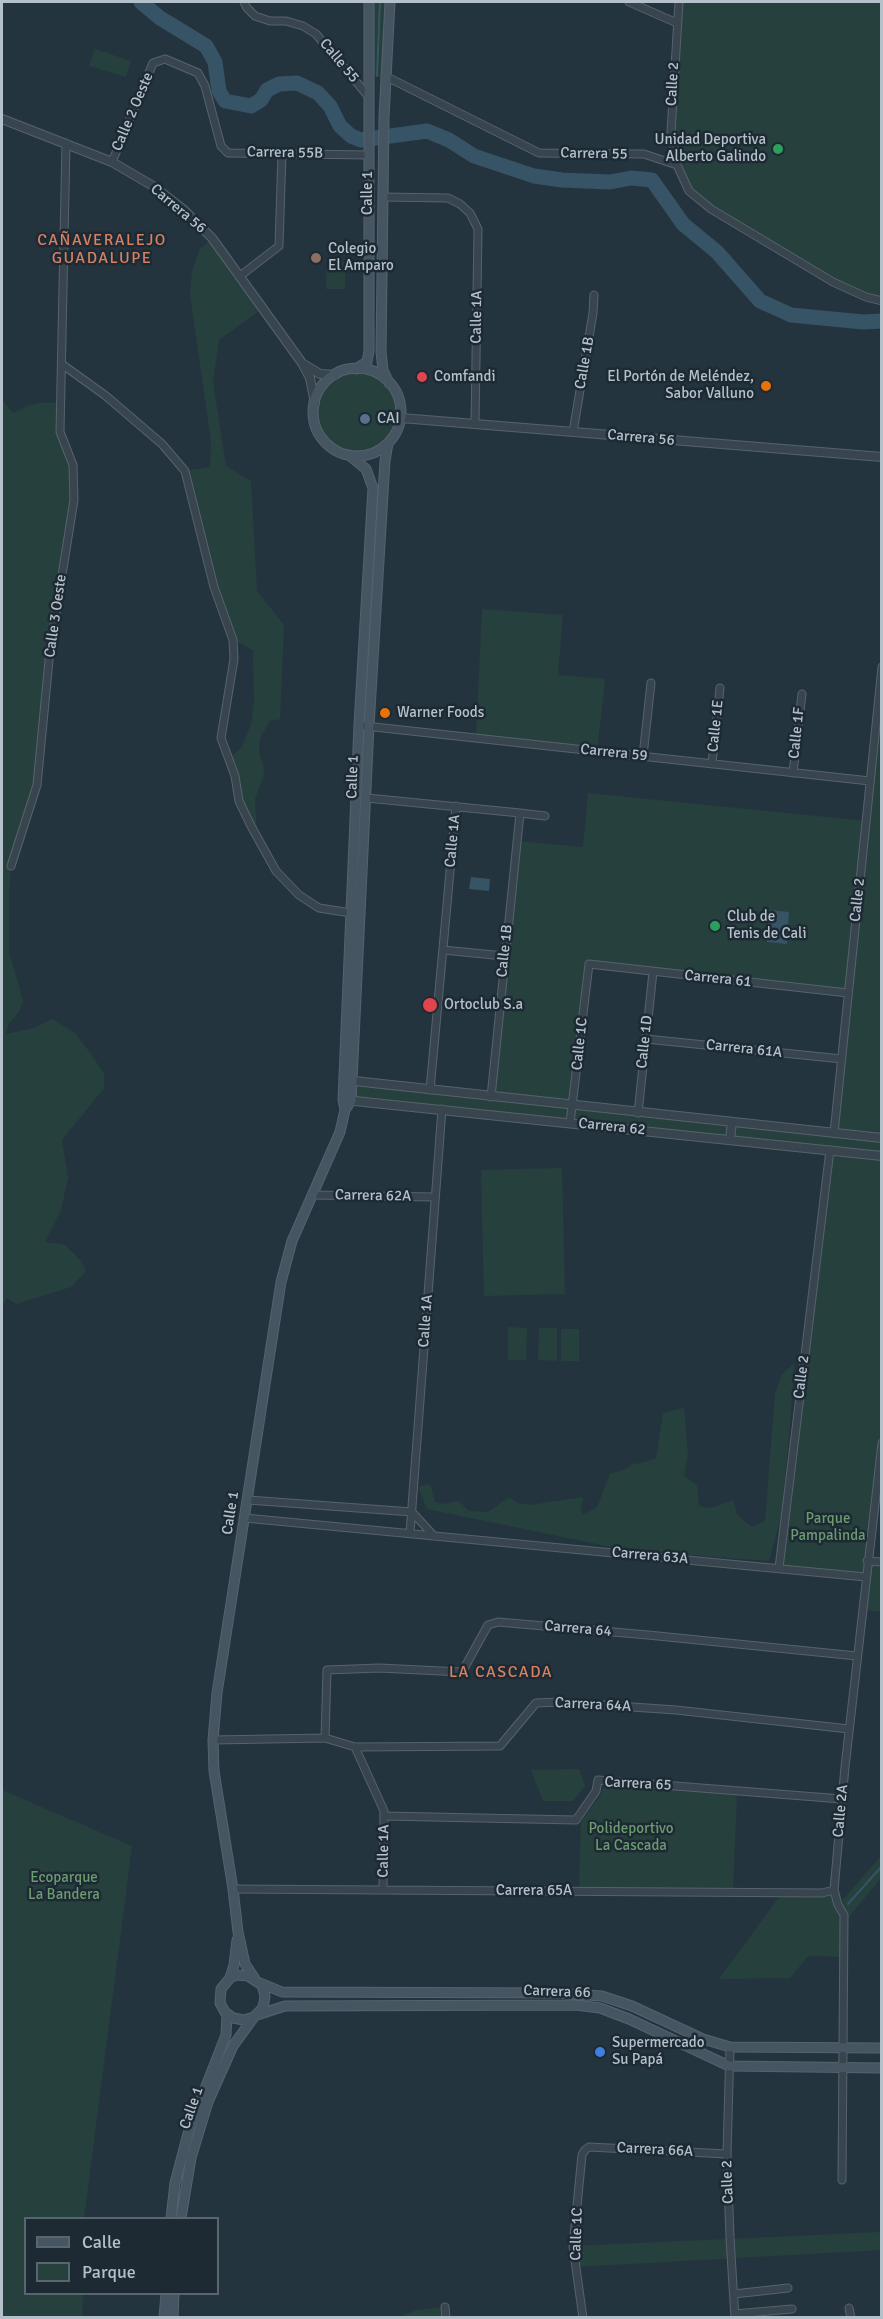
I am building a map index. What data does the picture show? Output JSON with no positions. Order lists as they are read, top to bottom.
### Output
{
  "streets": {
    "main road": ["Calle 1", "Carrera 66"],
    "street": [
      "Calle 55",
      "Calle 2",
      "Calle 2 Oeste",
      "Carrera 55B",
      "Carrera 55",
      "Carrera 56",
      "Calle 1A",
      "Calle 1B",
      "Calle 3 Oeste",
      "Calle 1E",
      "Calle 1F",
      "Carrera 59",
      "Carrera 61",
      "Calle 1D",
      "Calle 1C",
      "Carrera 61A",
      "Carrera 62",
      "Carrera 62A",
      "Carrera 63A",
      "Carrera 64",
      "Carrera 64A",
      "Carrera 65",
      "Calle 2A",
      "Carrera 65A",
      "Carrera 66A"
    ]
  },
  "crossings": [
    ["Calle 55", "Calle 1"],
    ["Calle 2", "Carrera 55"],
    ["Calle 2", "Carrera 59"],
    ["Calle 2", "Carrera 61"],
    ["Calle 2", "Carrera 61A"],
    ["Calle 2", "Carrera 62"],
    ["Calle 2", "Carrera 63A"],
    ["Calle 2", "Carrera 66"],
    ["Calle 2", "Carrera 66A"],
    ["Calle 2 Oeste", "Carrera 55B"],
    ["Calle 2 Oeste", "Carrera 56"],
    ["Carrera 55B", "Calle 1"],
    ["Carrera 55", "Calle 1"],
    ["Calle 1", "Carrera 56"],
    ["Calle 1", "Calle 1A"],
    ["Calle 1", "Carrera 59"],
    ["Calle 1", "Carrera 62"],
    ["Calle 1", "Carrera 62A"],
    ["Calle 1", "Carrera 63A"],
    ["Calle 1", "Carrera 64A"],
    ["Calle 1", "Carrera 65A"],
    ["Calle 1", "Carrera 66"],
    ["Carrera 56", "Calle 1A"],
    ["Carrera 56", "Calle 1B"],
    ["Carrera 56", "Calle 3 Oeste"],
    ["Calle 1A", "Carrera 62"],
    ["Calle 1A", "Carrera 62A"],
    ["Calle 1A", "Carrera 63A"],
    ["Calle 1A", "Carrera 64A"],
    ["Calle 1A", "Carrera 65"],
    ["Calle 1A", "Carrera 65A"],
    ["Calle 1B", "Carrera 62"],
    ["Calle 1E", "Carrera 59"],
    ["Calle 1F", "Carrera 59"],
    ["Carrera 61", "Calle 1D"],
    ["Carrera 61", "Calle 1C"],
    ["Calle 1D", "Carrera 61A"],
    ["Calle 1D", "Carrera 62"],
    ["Calle 1C", "Carrera 62"],
    ["Calle 1C", "Carrera 66A"],
    ["Carrera 63A", "Calle 2A"],
    ["Carrera 64", "Carrera 64A"],
    ["Carrera 64", "Calle 2A"],
    ["Carrera 64A", "Calle 2A"],
    ["Carrera 65", "Calle 2A"],
    ["Calle 2A", "Carrera 65A"],
    ["Calle 2A", "Carrera 66"]
  ],
  "districts": ["CAÑAVERALEJO GUADALUPE", "LA CASCADA"],
  "parks": ["Parque Pampalinda", "Polideportivo La Cascada", "Ecoparque La Bandera"],
  "places": [
    "Unidad Deportiva Alberto Galindo",
    "Colegio El Amparo",
    "Comfandi",
    "El Portón de Meléndez, Sabor Valluno",
    "CAI",
    "Warner Foods",
    "Club de Tenis de Cali",
    "Ortoclub S.a",
    "Supermercado Su Papá"
  ],
  "legend": ["Calle", "Parque"]
}
